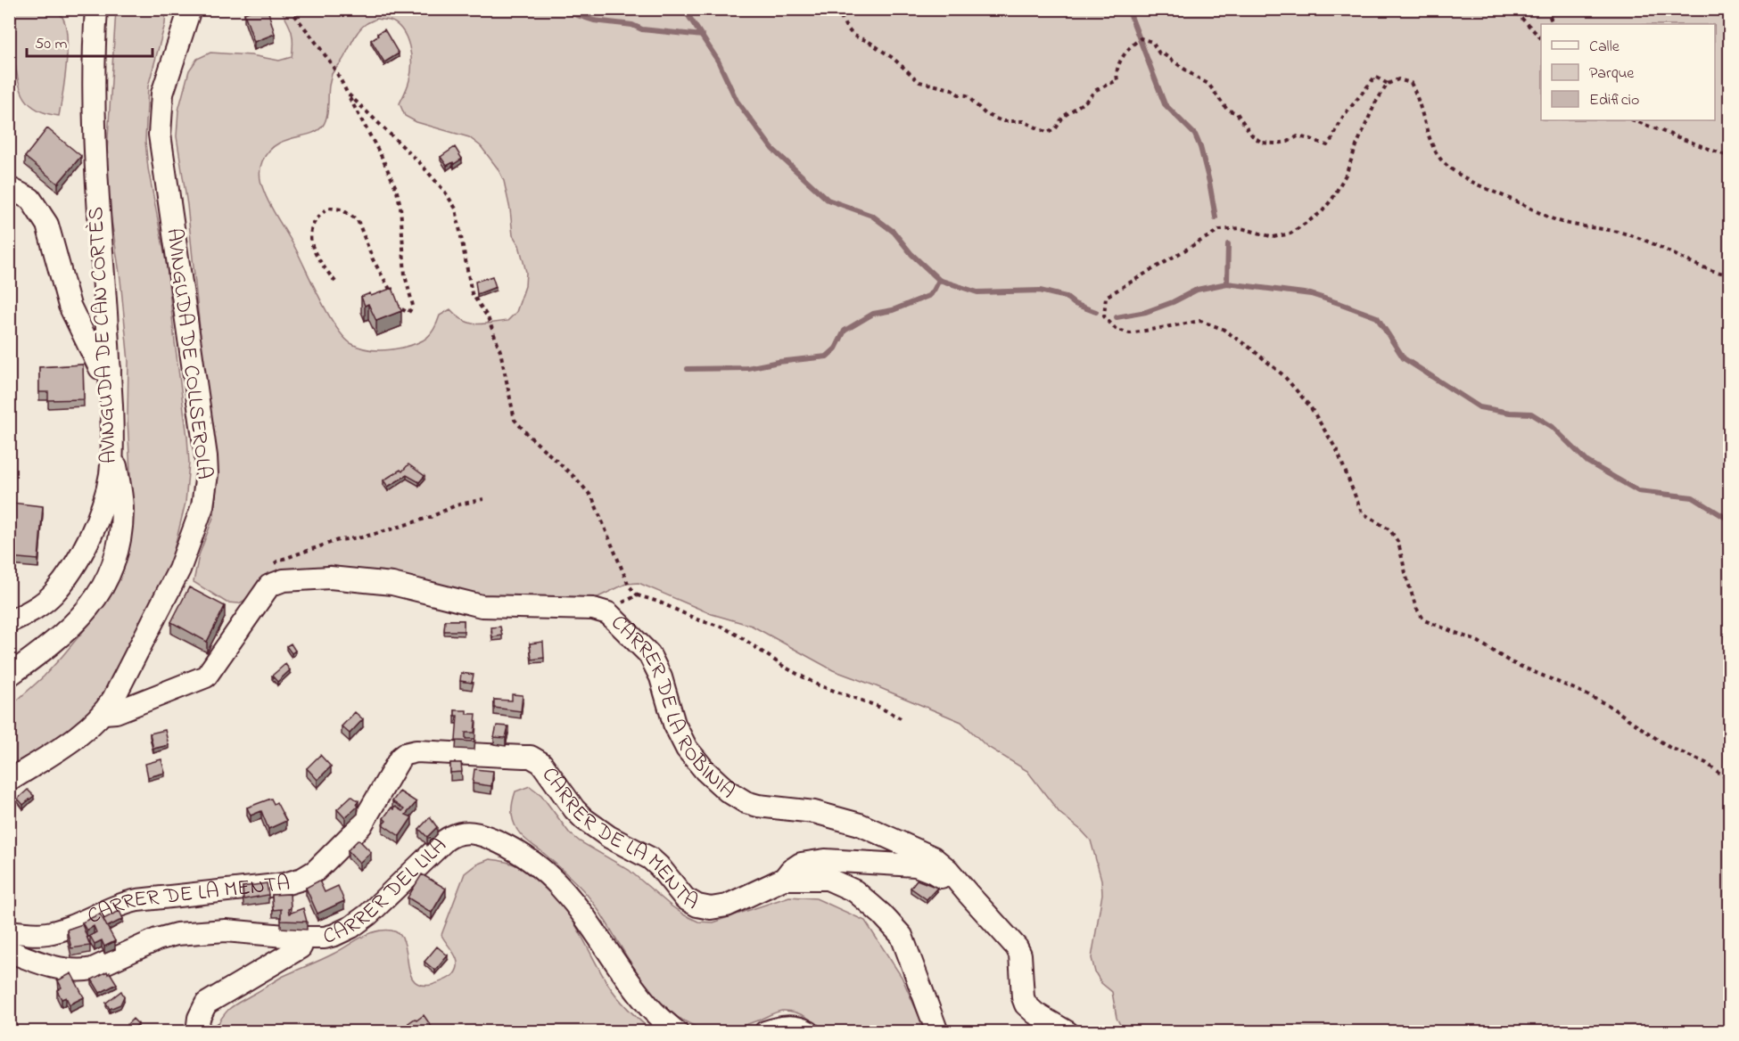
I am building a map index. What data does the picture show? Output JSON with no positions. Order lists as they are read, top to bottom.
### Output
{
  "streets": {
    "street": [
      "AVINGUDA DE CAN CORTÈS",
      "AVINGUDA DE COLLSEROLA",
      "CARRER DE LA ROBÍNIA",
      "CARRER DE LA MENTA",
      "CARRER DEL LILÀ"
    ]
  },
  "crossings": [
    ["CARRER DE LA ROBÍNIA", "CARRER DE LA MENTA"]
  ],
  "legend": ["Calle", "Parque", "Edificio"],
  "scale_bar": "50 m"
}
